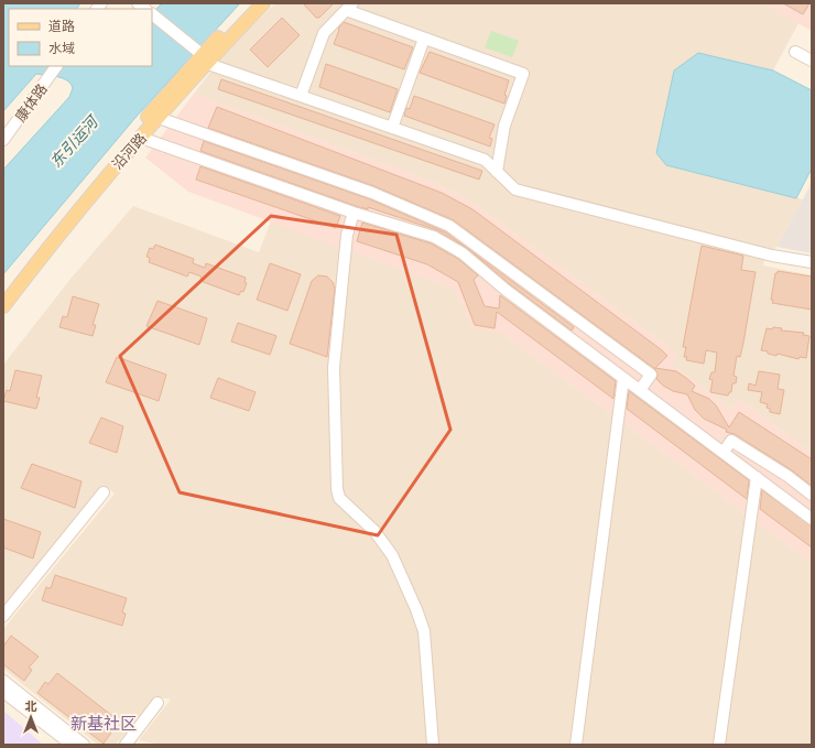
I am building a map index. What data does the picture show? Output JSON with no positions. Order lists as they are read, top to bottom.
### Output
{
  "streets": {
    "main road": ["沿河路"],
    "street": ["康体路"]
  },
  "districts": ["新基社区"],
  "water": ["东引运河"],
  "legend": ["道路", "水域"],
  "north": "top"
}
